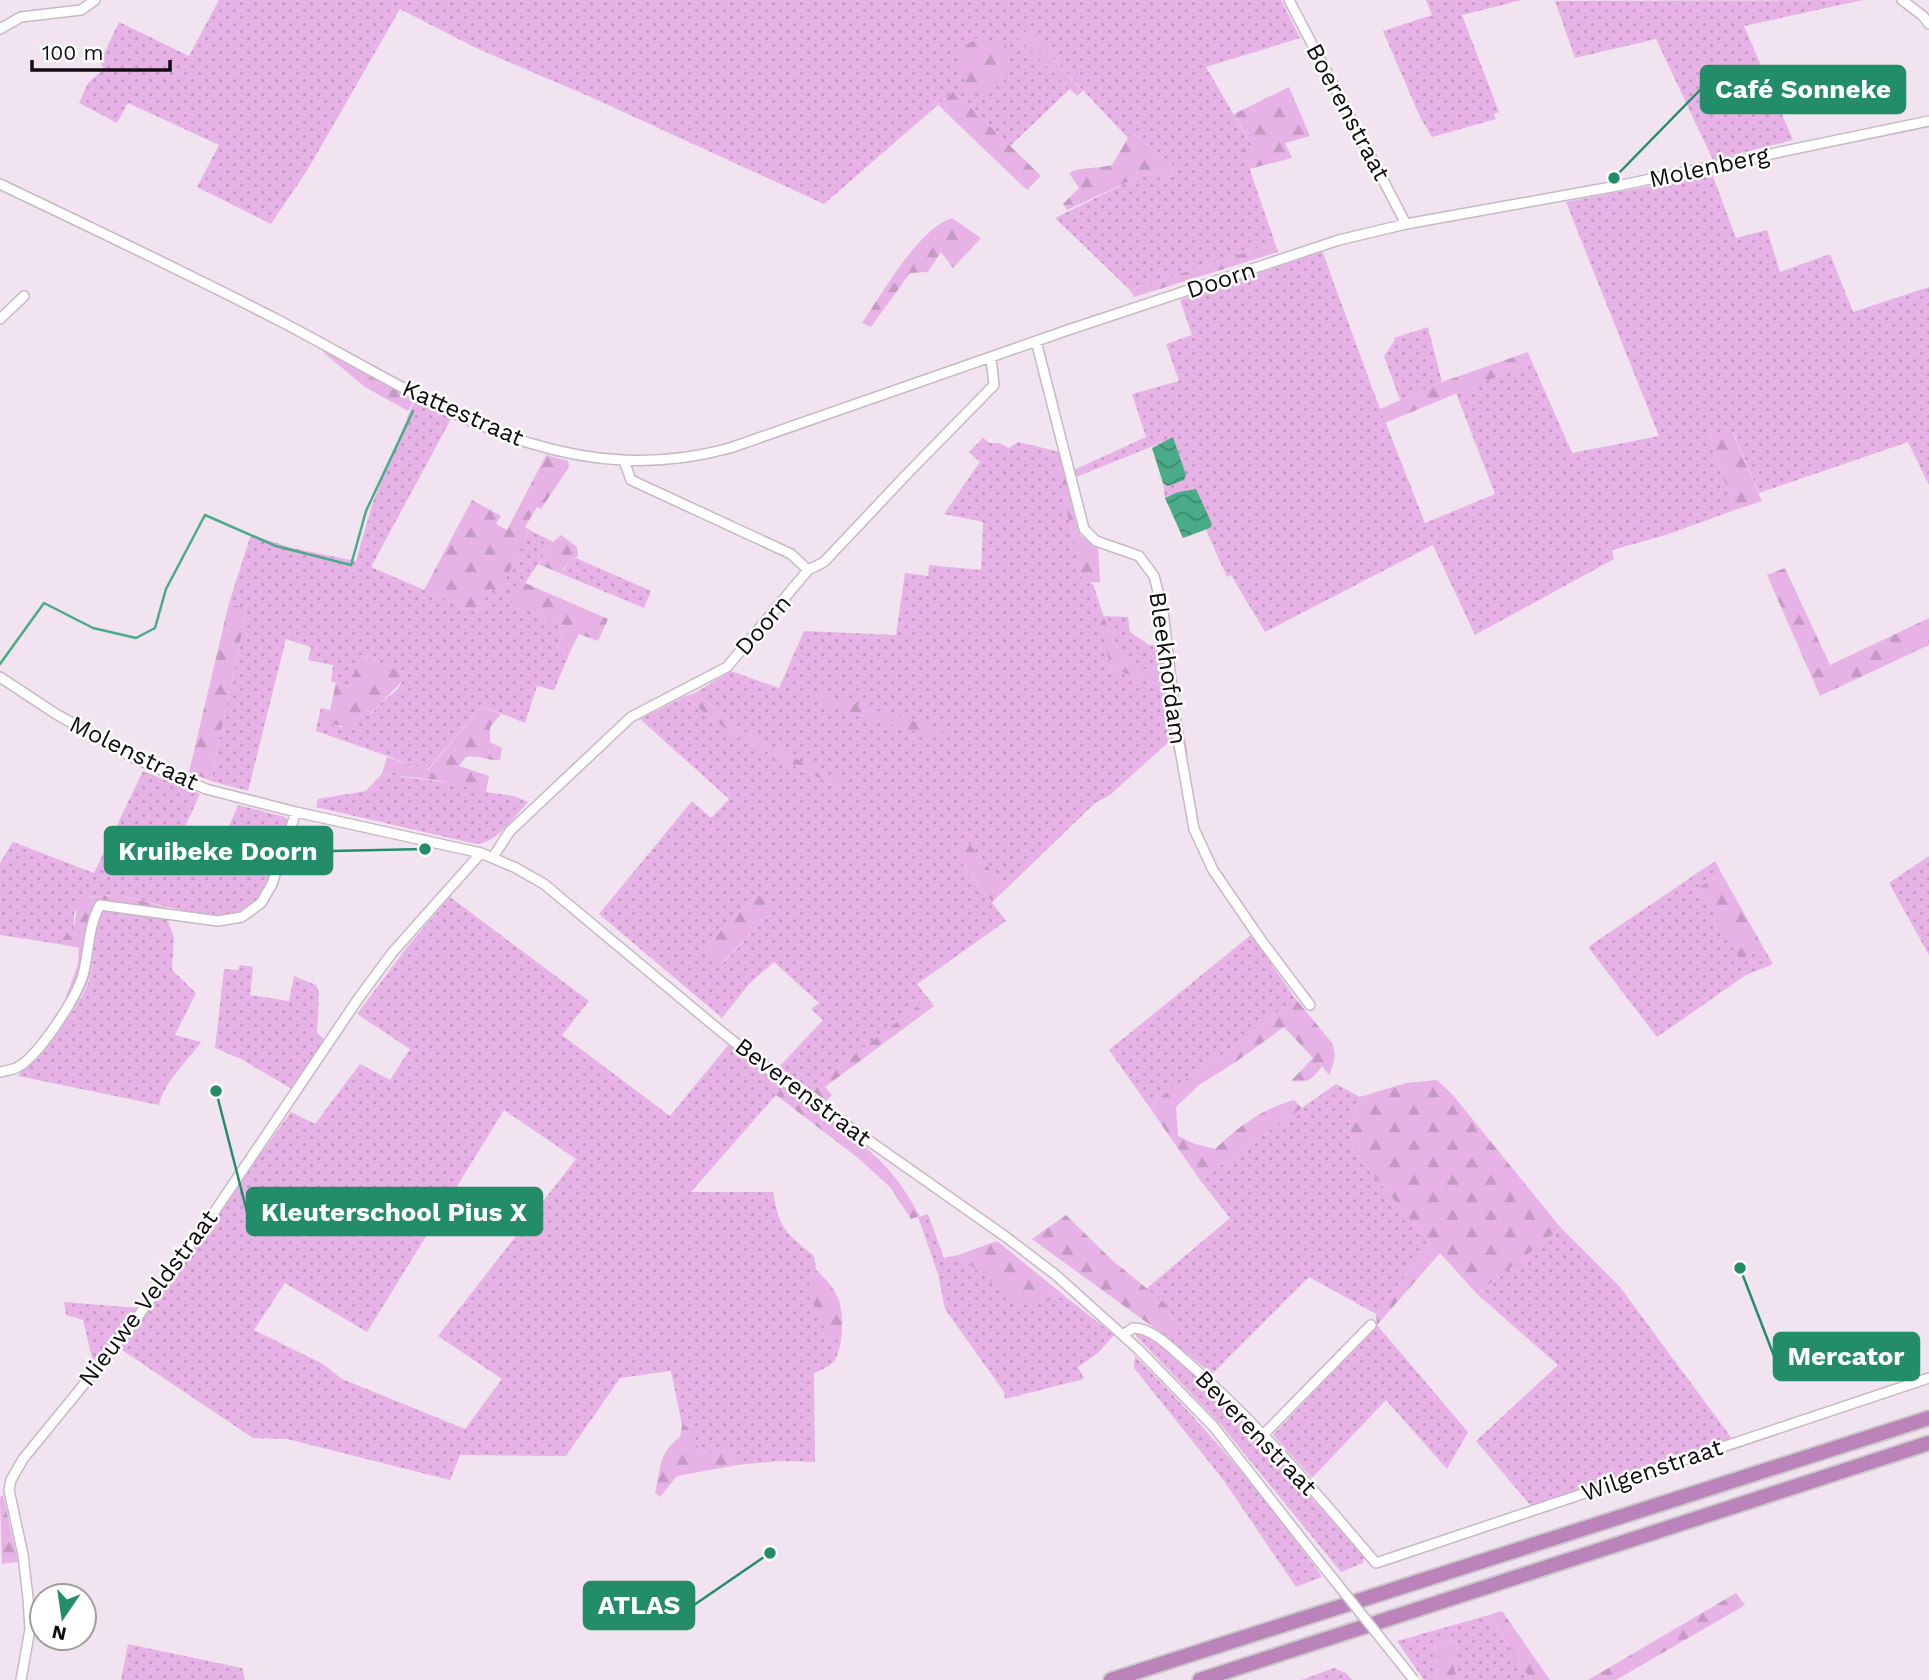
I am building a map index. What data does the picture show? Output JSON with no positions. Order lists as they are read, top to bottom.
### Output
{
  "streets": {
    "street": [
      "Boerenstraat",
      "Molenberg",
      "Doorn",
      "Kattestraat",
      "Bleekhofdam",
      "Molenstraat",
      "Beverenstraat",
      "Nieuwe Veldstraat",
      "Wilgenstraat"
    ]
  },
  "crossings": [
    ["Boerenstraat", "Molenberg"],
    ["Boerenstraat", "Doorn"],
    ["Molenberg", "Doorn"],
    ["Doorn", "Kattestraat"],
    ["Doorn", "Bleekhofdam"],
    ["Doorn", "Beverenstraat"],
    ["Kattestraat", "Bleekhofdam"],
    ["Molenstraat", "Beverenstraat"],
    ["Molenstraat", "Nieuwe Veldstraat"],
    ["Beverenstraat", "Nieuwe Veldstraat"],
    ["Beverenstraat", "Wilgenstraat"]
  ],
  "places": [
    "Café Sonneke",
    "Kruibeke Doorn",
    "Kleuterschool Pius X",
    "Mercator",
    "ATLAS"
  ],
  "scale_bar": "100 m",
  "north": "bottom"
}
